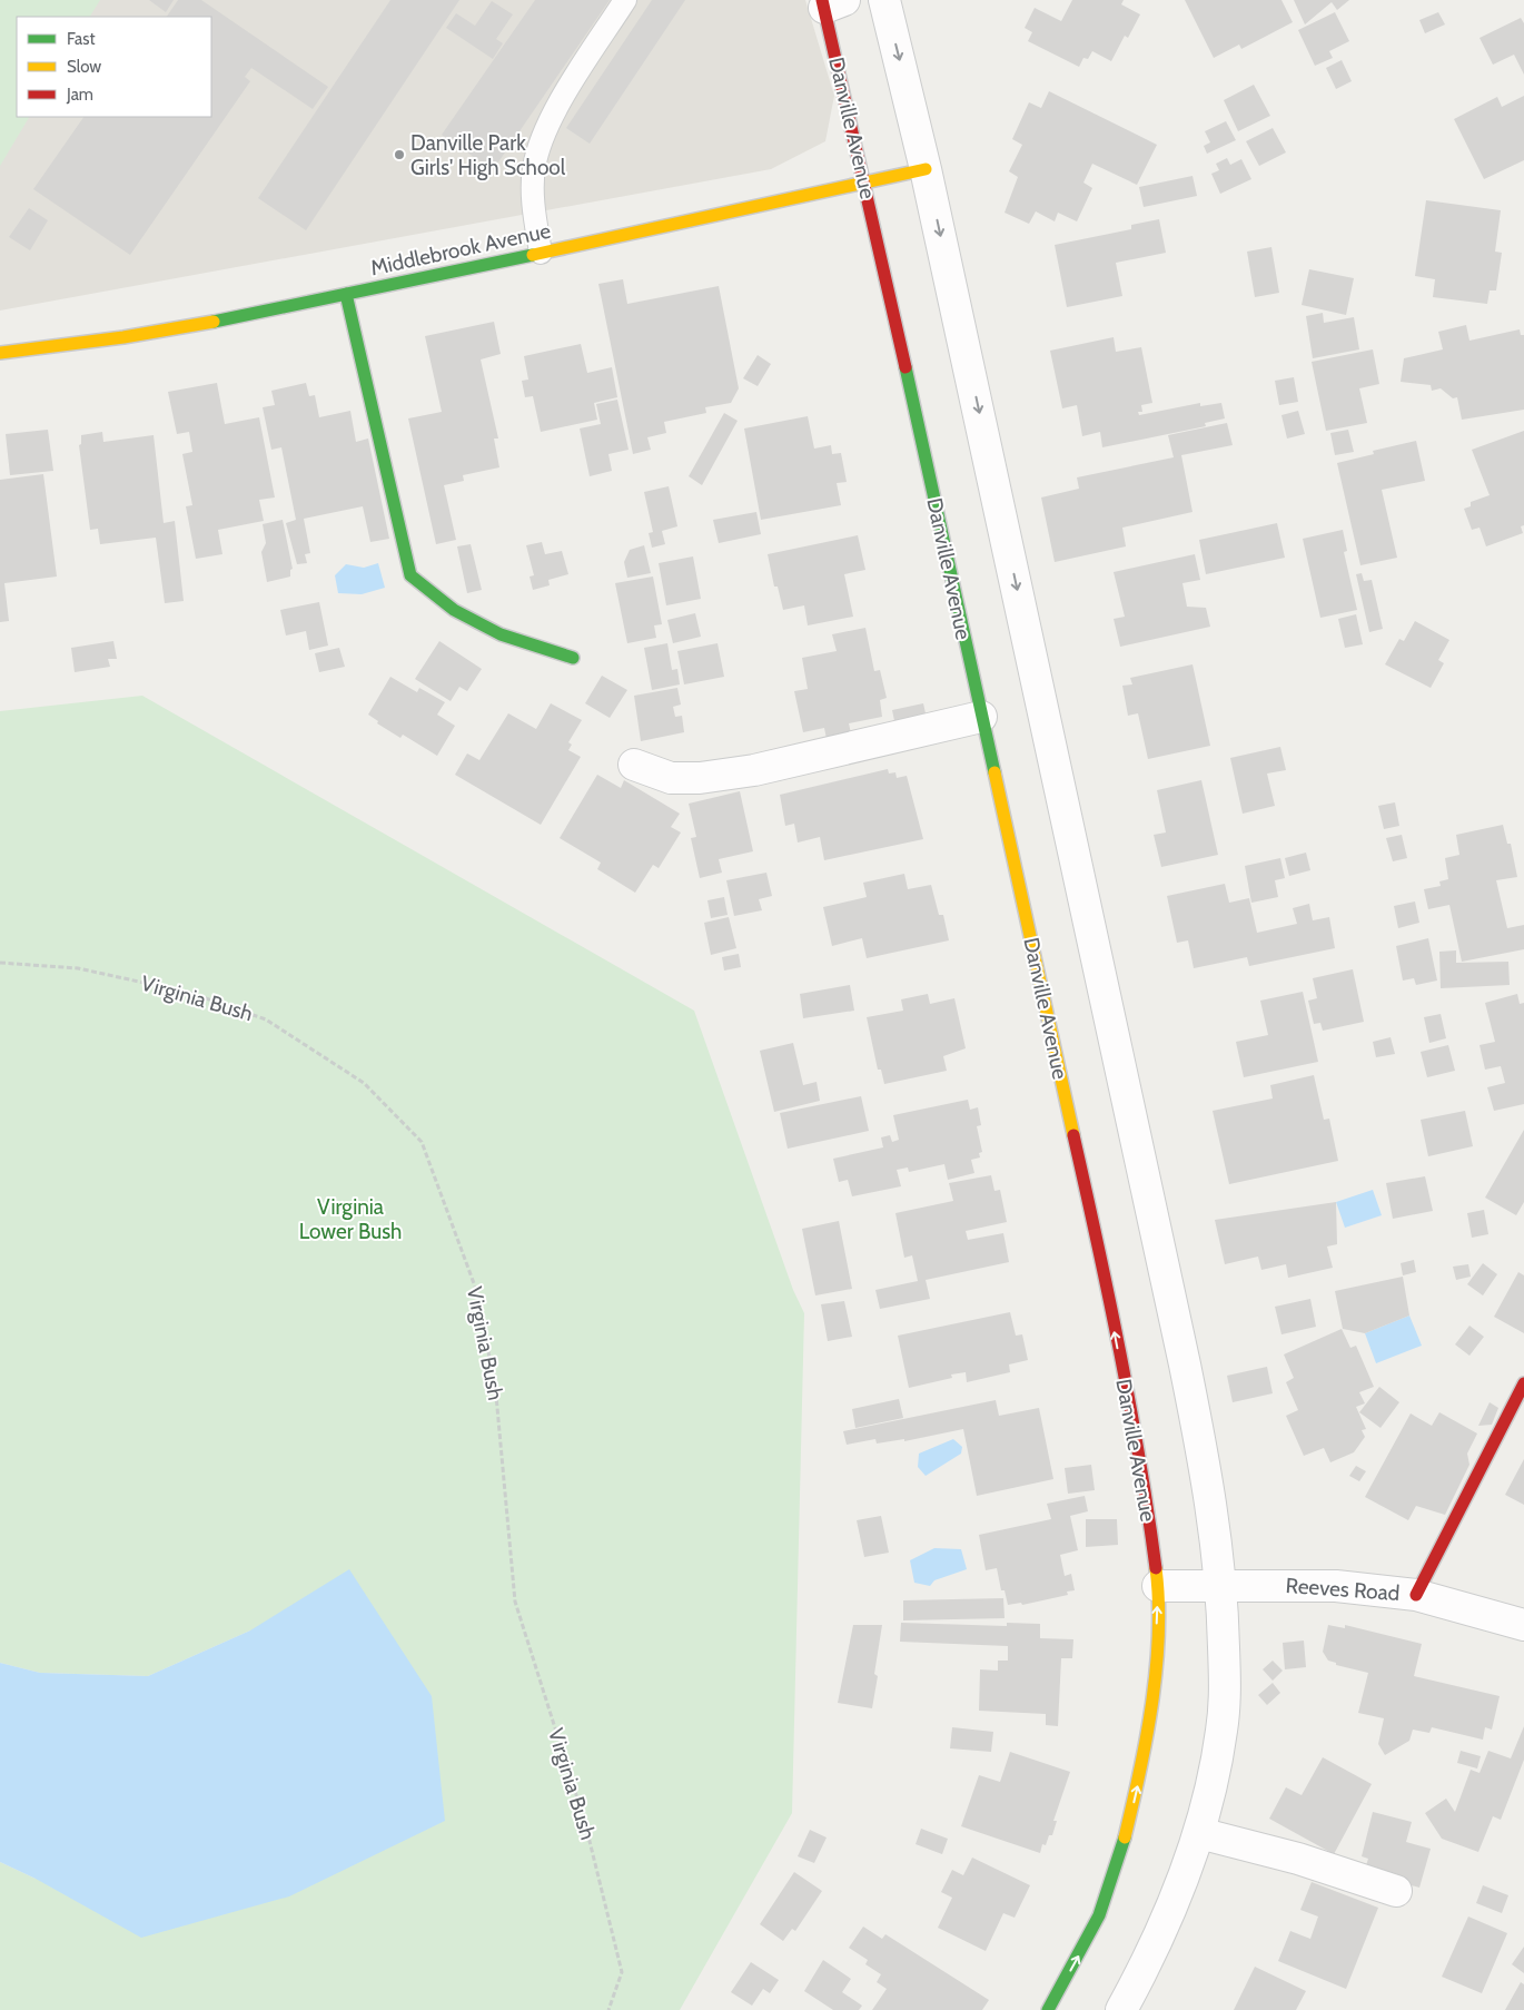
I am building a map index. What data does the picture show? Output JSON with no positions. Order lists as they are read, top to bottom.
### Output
{
  "streets": {
    "street": ["Danville Avenue", "Middlebrook Avenue", "Reeves Road"],
    "path": ["Virginia Bush"]
  },
  "crossings": [
    ["Danville Avenue", "Middlebrook Avenue"],
    ["Danville Avenue", "Reeves Road"]
  ],
  "parks": ["Virginia Lower Bush"],
  "places": ["Danville Park Girls' High School"],
  "legend": ["Fast", "Slow", "Jam"]
}
